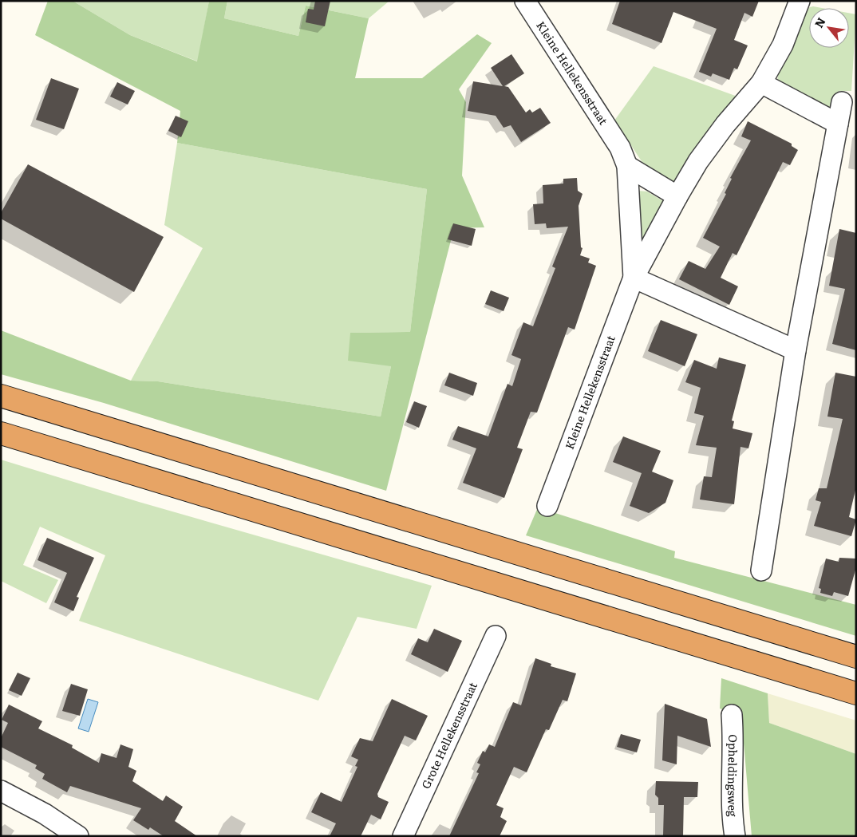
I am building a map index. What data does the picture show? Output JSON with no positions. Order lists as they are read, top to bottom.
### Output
{
  "streets": {
    "street": ["Kleine Hellekensstraat", "Grote Hellekensstraat", "Opheldingsweg"]
  },
  "north": "top left"
}
